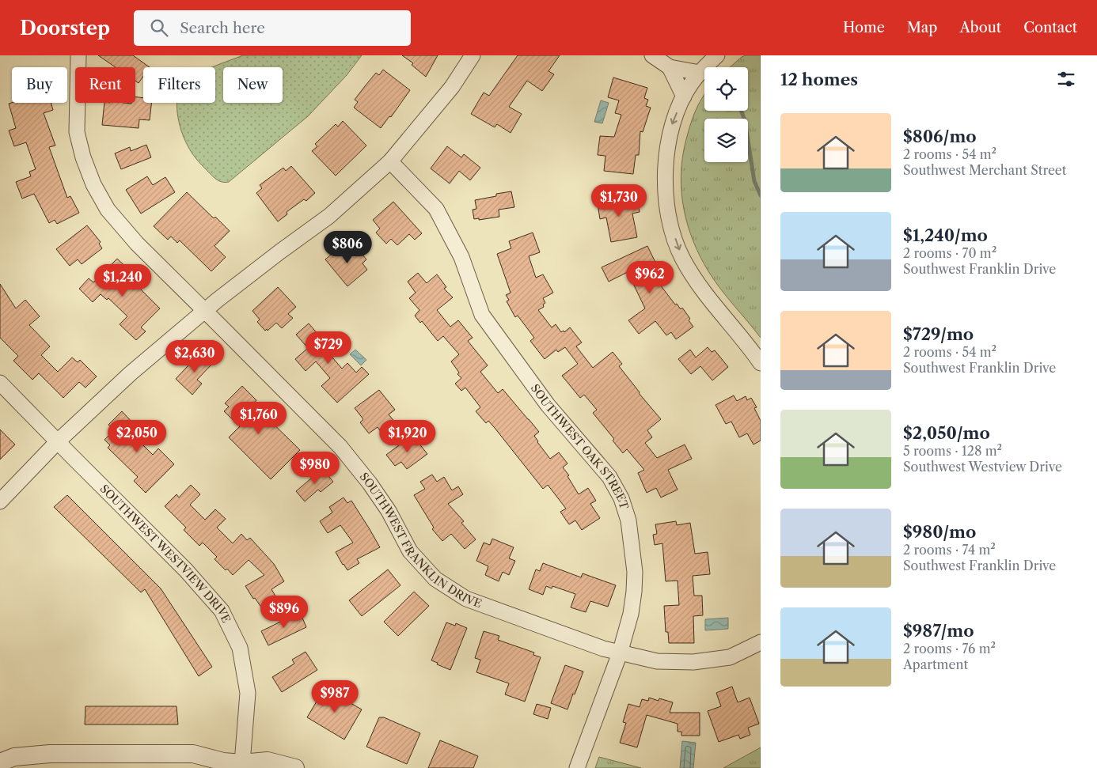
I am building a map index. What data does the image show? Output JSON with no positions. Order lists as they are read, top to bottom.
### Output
{
  "streets": {
    "street": ["SOUTHWEST OAK STREET", "SOUTHWEST FRANKLIN DRIVE", "SOUTHWEST WESTVIEW DRIVE"]
  },
  "crossings": [
    ["SOUTHWEST OAK STREET", "SOUTHWEST FRANKLIN DRIVE"]
  ],
  "page": {
    "header": "Doorstep",
    "search": "Search here",
    "nav": [
      "Home",
      "Map",
      "About",
      "Contact"
    ],
    "heading": "12 homes",
    "chip": [
      "Buy",
      "Rent",
      "Filters",
      "New"
    ],
    "list": [
      {
        "name": "$806/mo",
        "note": "2 rooms · 54 m² · Southwest Merchant Street"
      },
      {
        "name": "$1,240/mo",
        "note": "2 rooms · 70 m² · Southwest Franklin Drive"
      },
      {
        "name": "$729/mo",
        "note": "2 rooms · 54 m² · Southwest Franklin Drive"
      },
      {
        "name": "$2,050/mo",
        "note": "5 rooms · 128 m² · Southwest Westview Drive"
      },
      {
        "name": "$980/mo",
        "note": "2 rooms · 74 m² · Southwest Franklin Drive"
      },
      {
        "name": "$987/mo",
        "note": "2 rooms · 76 m² · Apartment"
      }
    ],
    "price": [
      "$1,730",
      "$806",
      "$962",
      "$1,240",
      "$729",
      "$2,630",
      "$1,760",
      "$2,050",
      "$1,920",
      "$980",
      "$896",
      "$987"
    ]
  }
}
